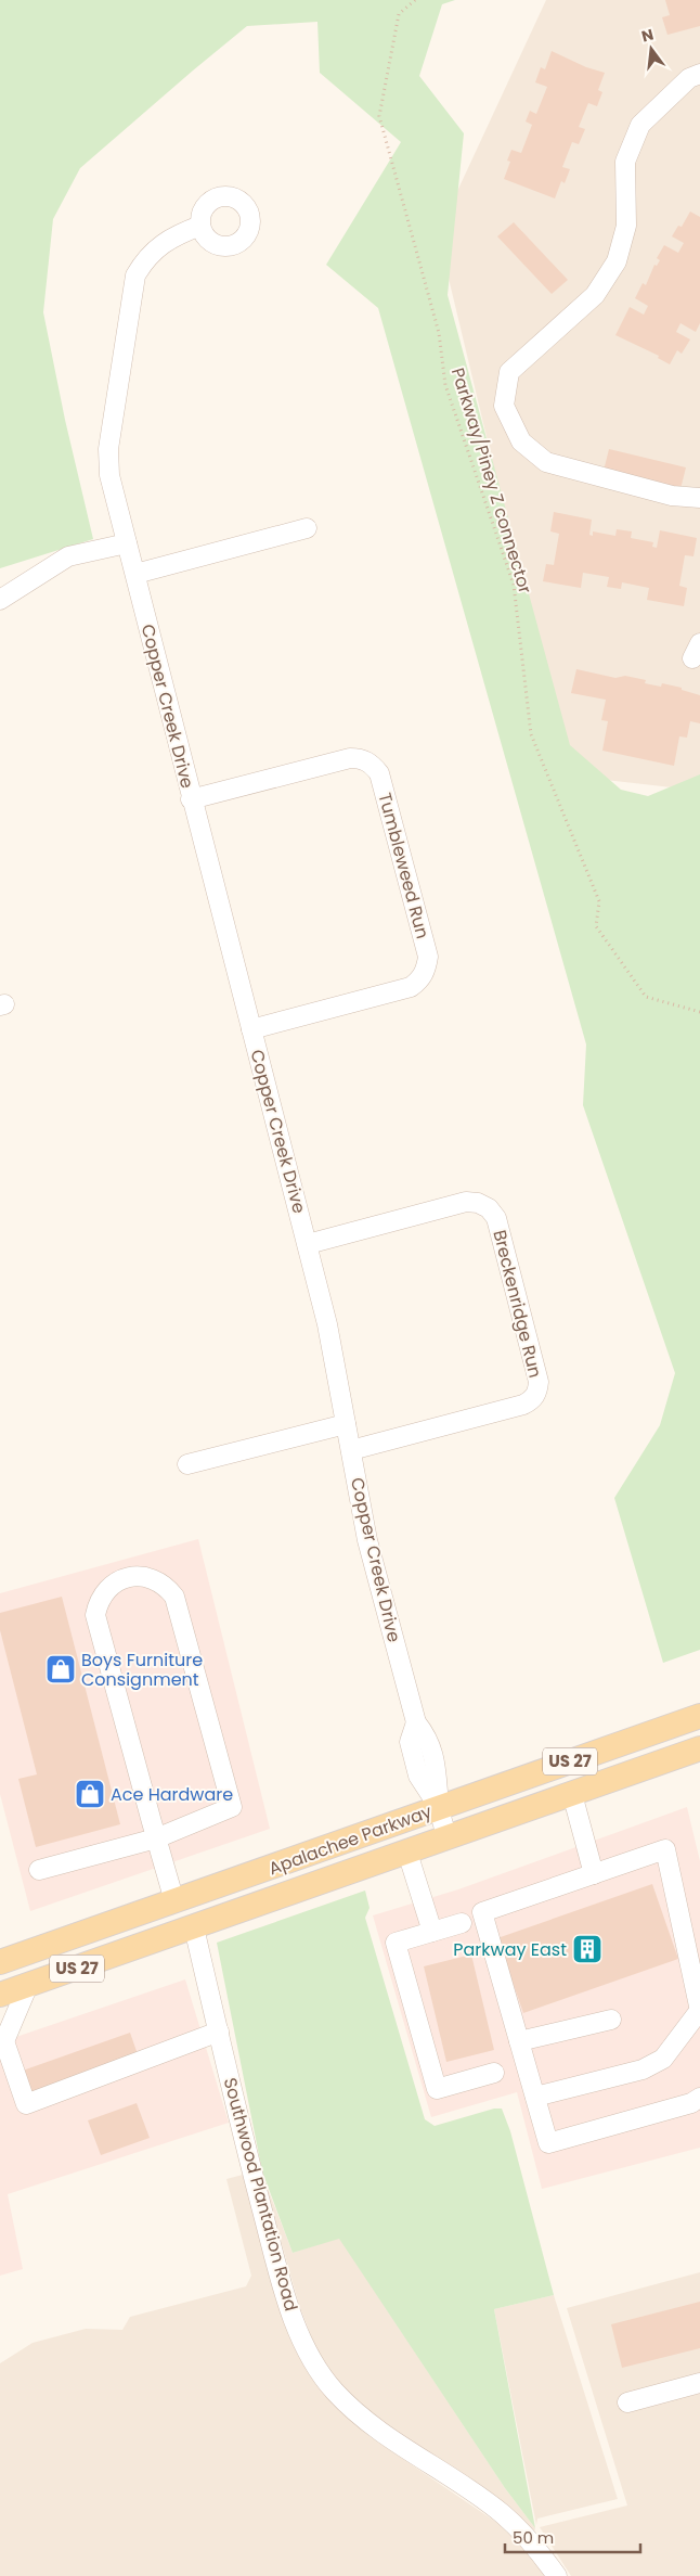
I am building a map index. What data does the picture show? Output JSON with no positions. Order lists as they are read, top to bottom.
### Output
{
  "streets": {
    "main road": ["US 27", "Apalachee Parkway"],
    "street": [
      "Copper Creek Drive",
      "Tumbleweed Run",
      "Breckenridge Run",
      "Southwood Plantation Road"
    ],
    "path": ["Parkway/Piney Z connector"]
  },
  "crossings": [
    ["Copper Creek Drive", "Tumbleweed Run"],
    ["Copper Creek Drive", "Breckenridge Run"],
    ["Copper Creek Drive", "Apalachee Parkway"],
    ["Apalachee Parkway", "Southwood Plantation Road"]
  ],
  "places": {
    "shop": ["Boys Furniture Consignment", "Ace Hardware"],
    "building": ["Parkway East"]
  },
  "scale_bar": "50 m",
  "north": "top"
}
